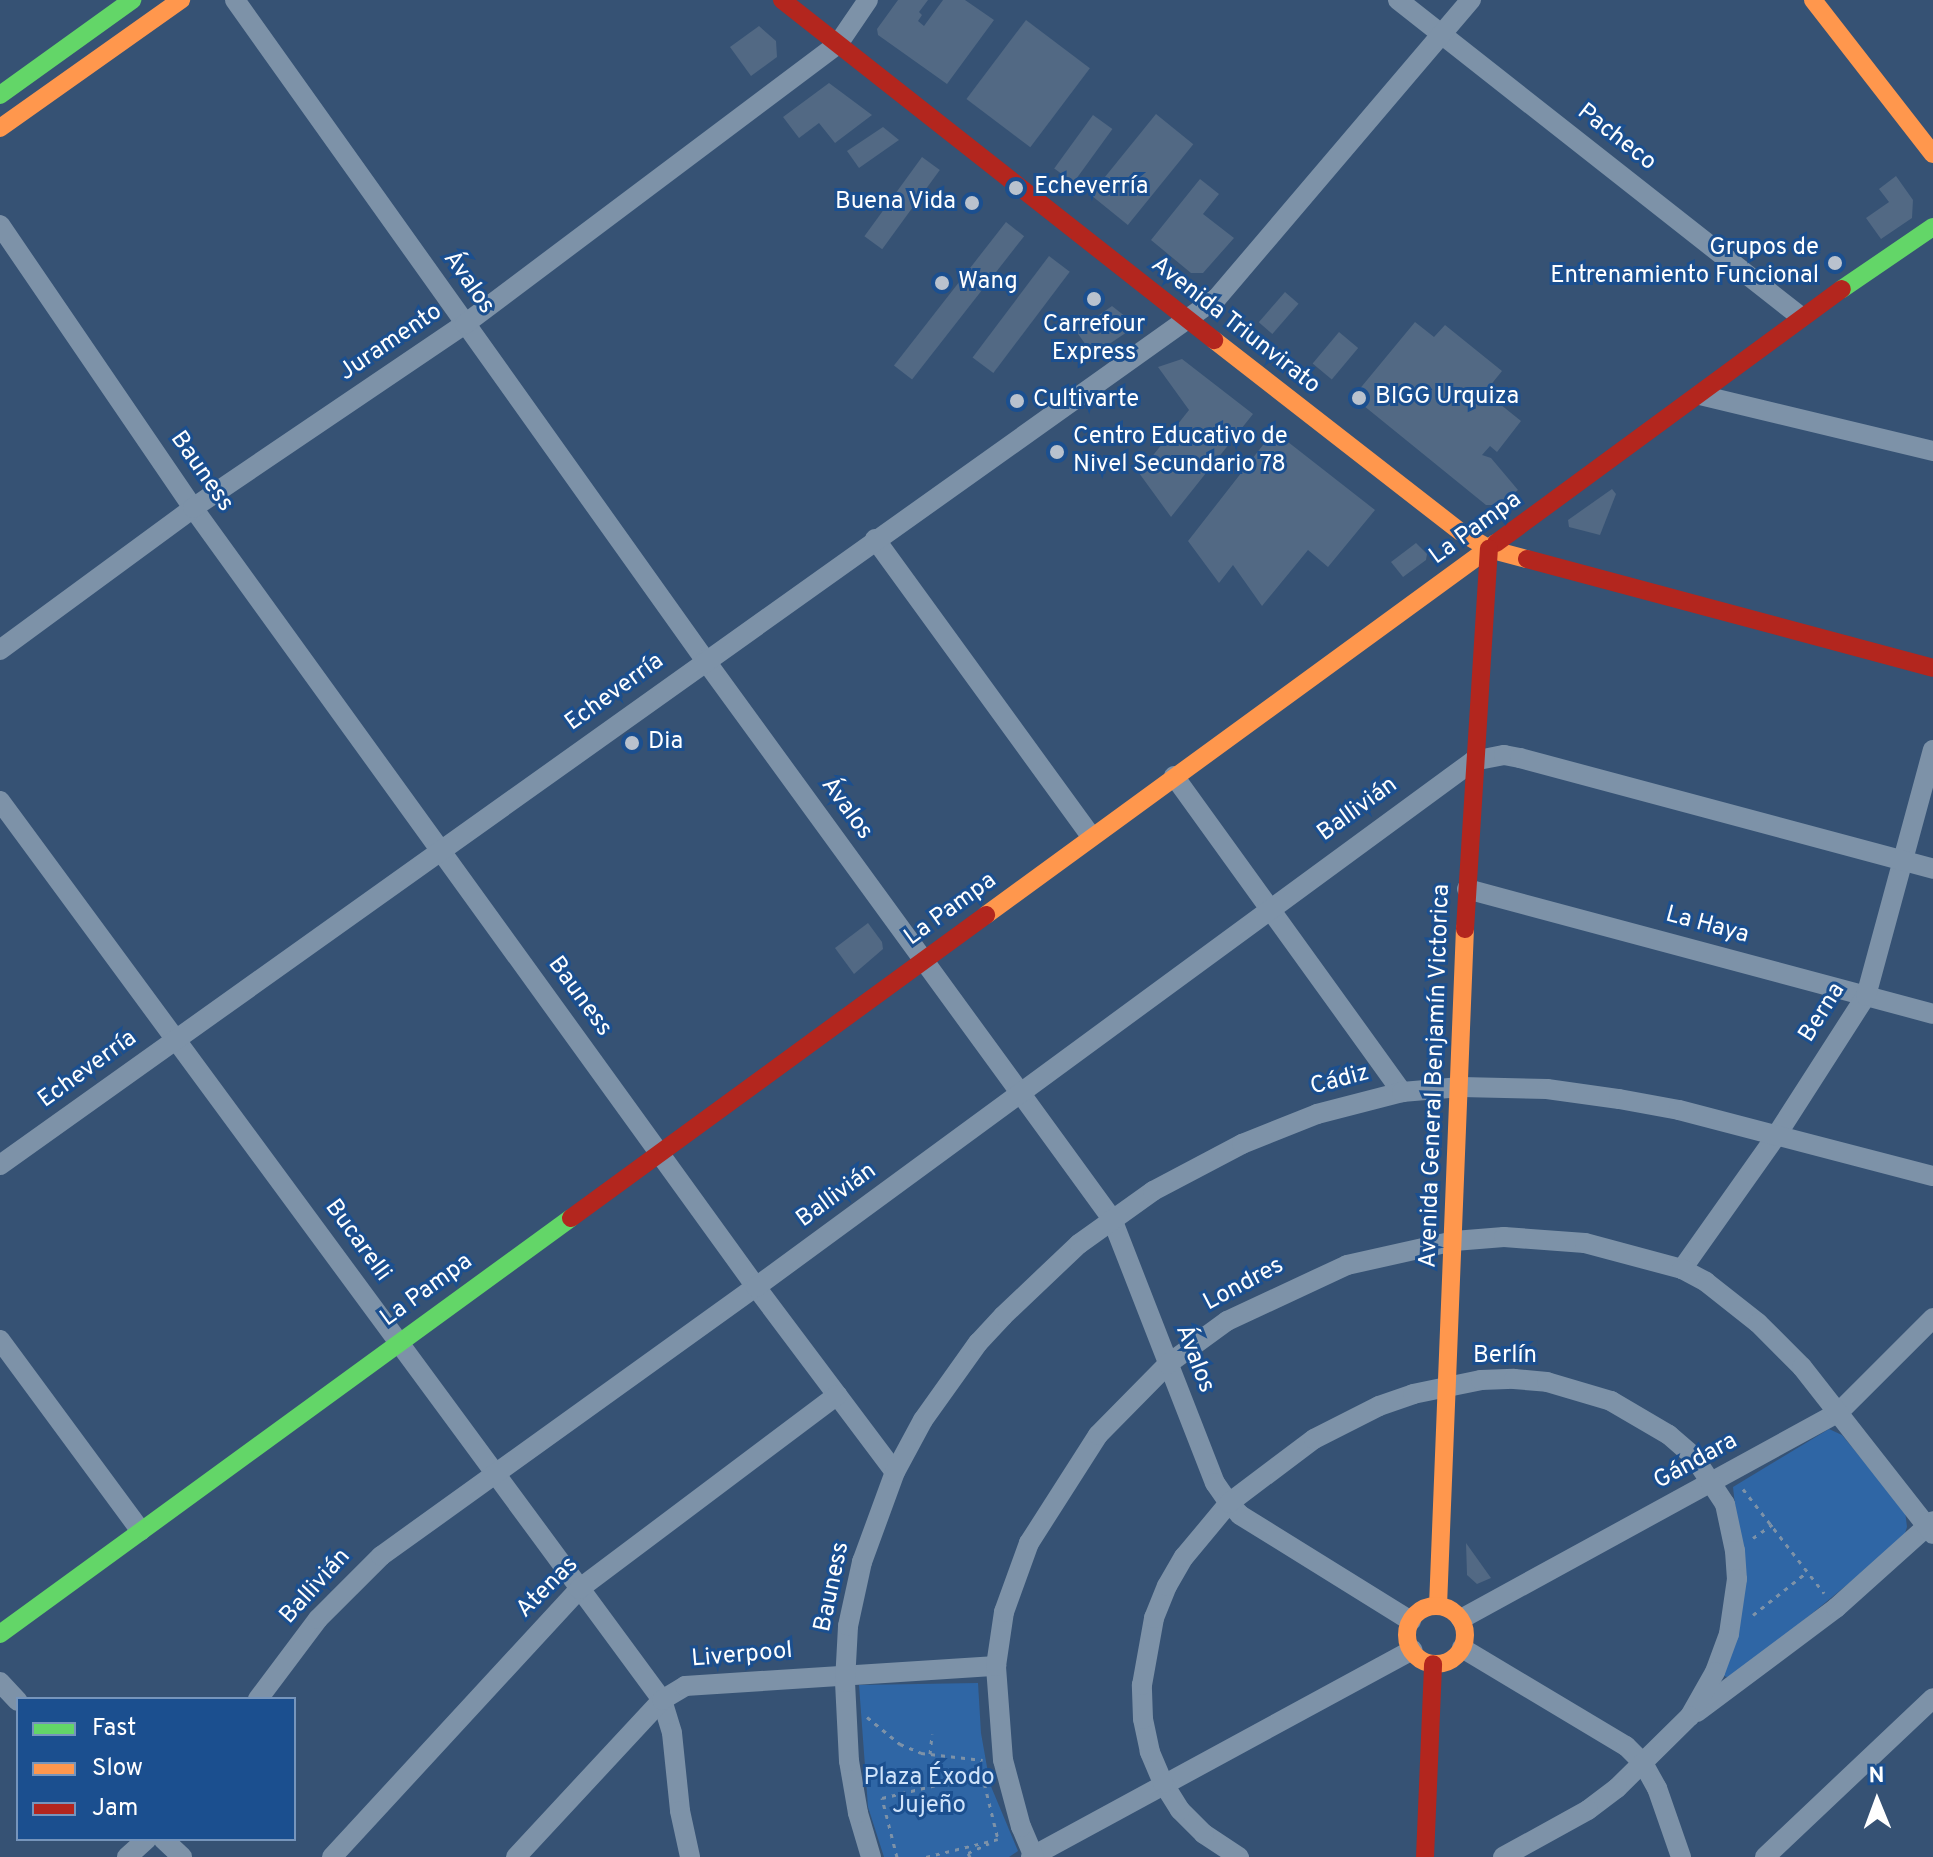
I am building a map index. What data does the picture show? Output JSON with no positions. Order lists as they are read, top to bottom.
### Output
{
  "streets": {
    "street": [
      "Pacheco",
      "Ávalos",
      "Avenida Triunvirato",
      "Juramento",
      "Bauness",
      "La Pampa",
      "Echeverría",
      "Ballivián",
      "La Haya",
      "Berna",
      "Avenida General Benjamín Victorica",
      "Cádiz",
      "Bucarelli",
      "Londres",
      "Berlín",
      "Gándara",
      "Atenas",
      "Liverpool"
    ]
  },
  "crossings": [
    ["Pacheco", "La Pampa"],
    ["Pacheco", "Echeverría"],
    ["Ávalos", "Juramento"],
    ["Ávalos", "La Pampa"],
    ["Ávalos", "Echeverría"],
    ["Ávalos", "Ballivián"],
    ["Ávalos", "Avenida General Benjamín Victorica"],
    ["Ávalos", "Cádiz"],
    ["Ávalos", "Londres"],
    ["Ávalos", "Berlín"],
    ["Ávalos", "Gándara"],
    ["Avenida Triunvirato", "Juramento"],
    ["Avenida Triunvirato", "La Pampa"],
    ["Avenida Triunvirato", "Echeverría"],
    ["Avenida Triunvirato", "Avenida General Benjamín Victorica"],
    ["Juramento", "Bauness"],
    ["Bauness", "La Pampa"],
    ["Bauness", "Echeverría"],
    ["Bauness", "Ballivián"],
    ["Bauness", "Cádiz"],
    ["Bauness", "Atenas"],
    ["Bauness", "Liverpool"],
    ["La Pampa", "Avenida General Benjamín Victorica"],
    ["La Pampa", "Bucarelli"],
    ["Echeverría", "Bucarelli"],
    ["Ballivián", "Avenida General Benjamín Victorica"],
    ["Ballivián", "Bucarelli"],
    ["La Haya", "Berna"],
    ["La Haya", "Avenida General Benjamín Victorica"],
    ["Berna", "Cádiz"],
    ["Berna", "Londres"],
    ["Avenida General Benjamín Victorica", "Cádiz"],
    ["Avenida General Benjamín Victorica", "Londres"],
    ["Avenida General Benjamín Victorica", "Berlín"],
    ["Avenida General Benjamín Victorica", "Gándara"],
    ["Bucarelli", "Atenas"],
    ["Bucarelli", "Liverpool"],
    ["Londres", "Gándara"],
    ["Londres", "Liverpool"],
    ["Berlín", "Gándara"]
  ],
  "parks": ["Plaza Éxodo Jujeño"],
  "places": [
    "Echeverría",
    "Buena Vida",
    "Grupos de Entrenamiento Funcional",
    "Wang",
    "Carrefour Express",
    "BIGG Urquiza",
    "Cultivarte",
    "Centro Educativo de Nivel Secundario 78",
    "Dia"
  ],
  "legend": ["Fast", "Slow", "Jam"],
  "north": "top"
}
